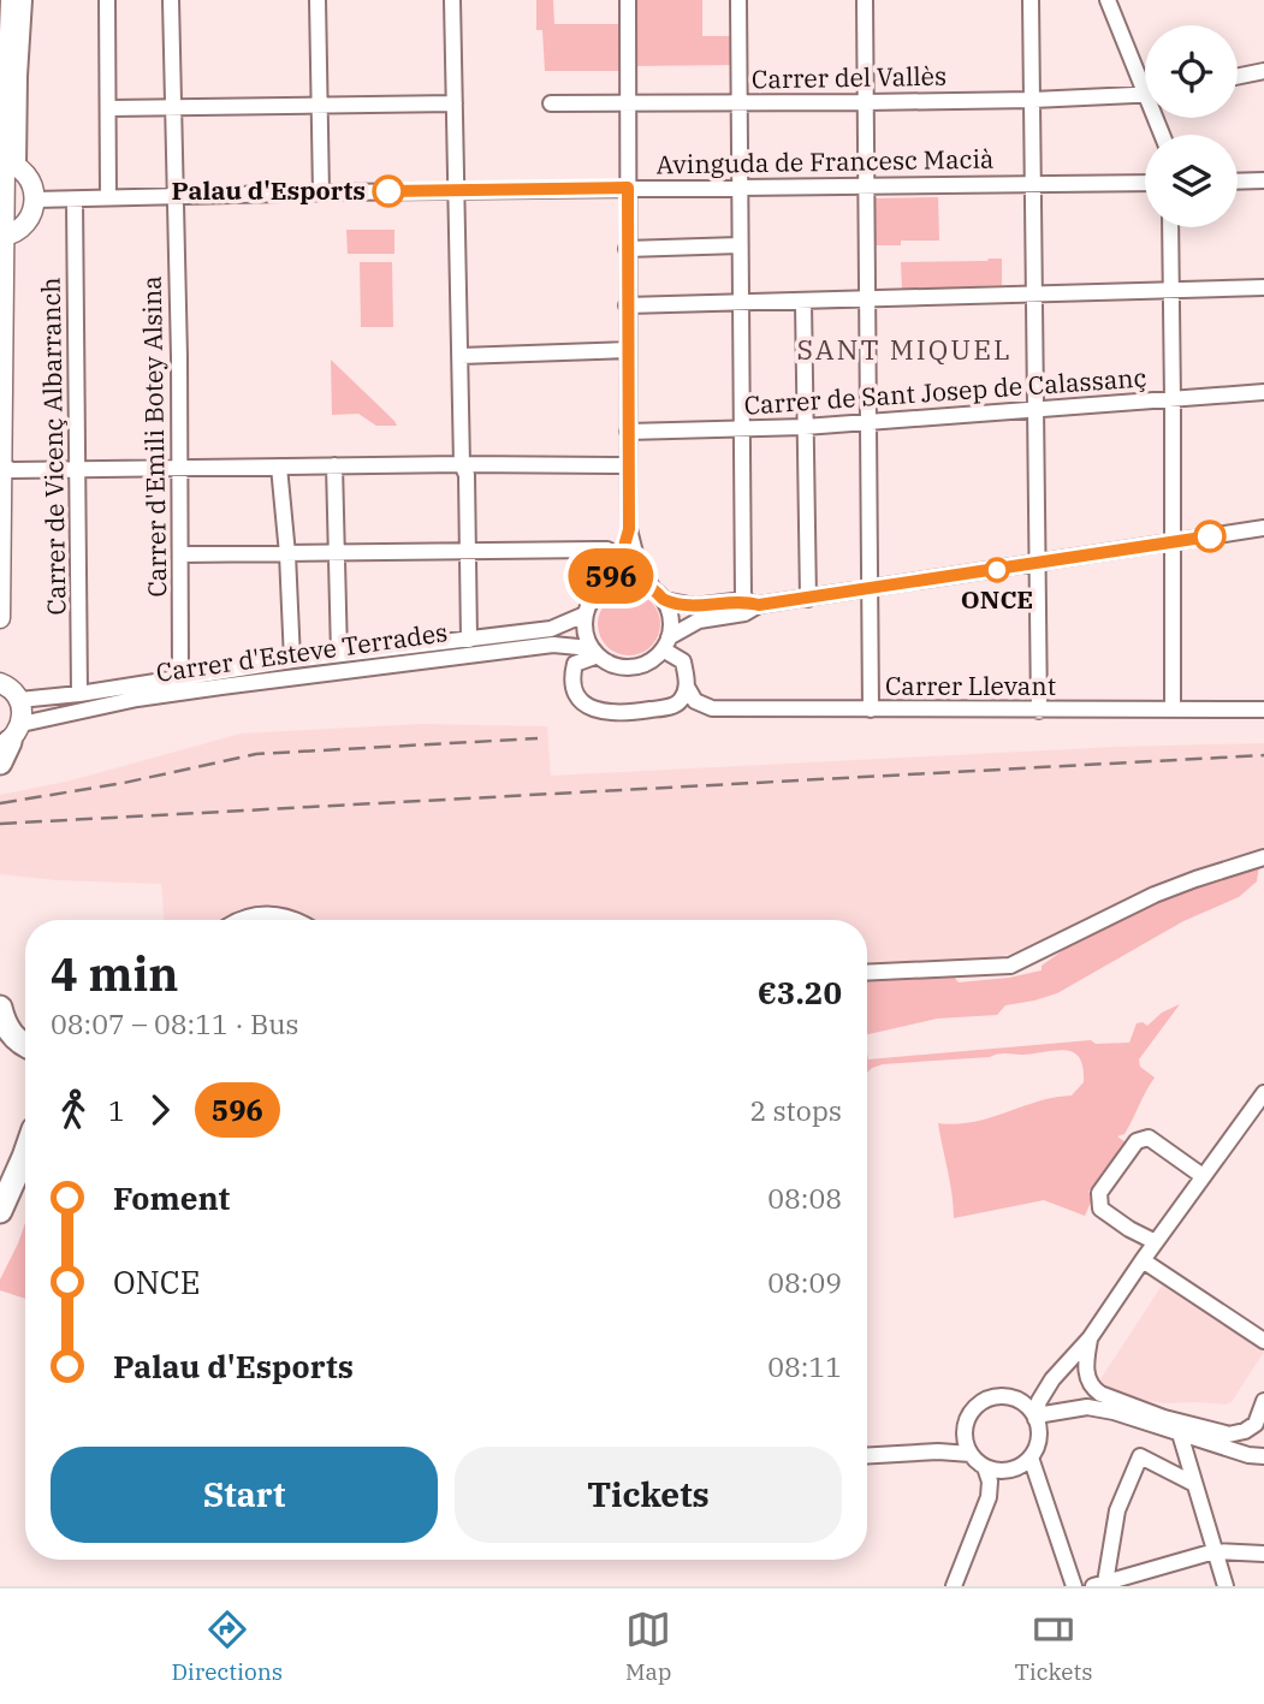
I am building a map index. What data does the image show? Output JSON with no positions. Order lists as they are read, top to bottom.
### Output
{
  "streets": {
    "street": [
      "Carrer del Vallès",
      "Avinguda de Francesc Macià",
      "Carrer de Sant Josep de Calassanç",
      "Carrer d'Emili Botey Alsina",
      "Carrer de Vicenç Albarranch",
      "Carrer d'Esteve Terrades",
      "Carrer Llevant"
    ]
  },
  "crossings": [
    ["Avinguda de Francesc Macià", "Carrer d'Emili Botey Alsina"],
    ["Avinguda de Francesc Macià", "Carrer de Vicenç Albarranch"],
    ["Carrer d'Emili Botey Alsina", "Carrer d'Esteve Terrades"],
    ["Carrer de Vicenç Albarranch", "Carrer d'Esteve Terrades"],
    ["Carrer d'Esteve Terrades", "Carrer Llevant"]
  ],
  "districts": ["SANT MIQUEL"],
  "places": ["Palau d'Esports", "ONCE"],
  "lines": ["bus line 596"],
  "page": {
    "on_map": "596",
    "heading": ["4 min", "08:07 – 08:11 · Bus", "€3.20"],
    "legs": ["1", "596", "2 stops"],
    "list": [
      {
        "name": "Foment",
        "value": "08:08"
      },
      {
        "name": "ONCE",
        "value": "08:09"
      },
      {
        "name": "Palau d'Esports",
        "value": "08:11"
      }
    ],
    "buttons": ["Start", "Tickets"],
    "tabs": ["Directions", "Map", "Tickets"]
  }
}
